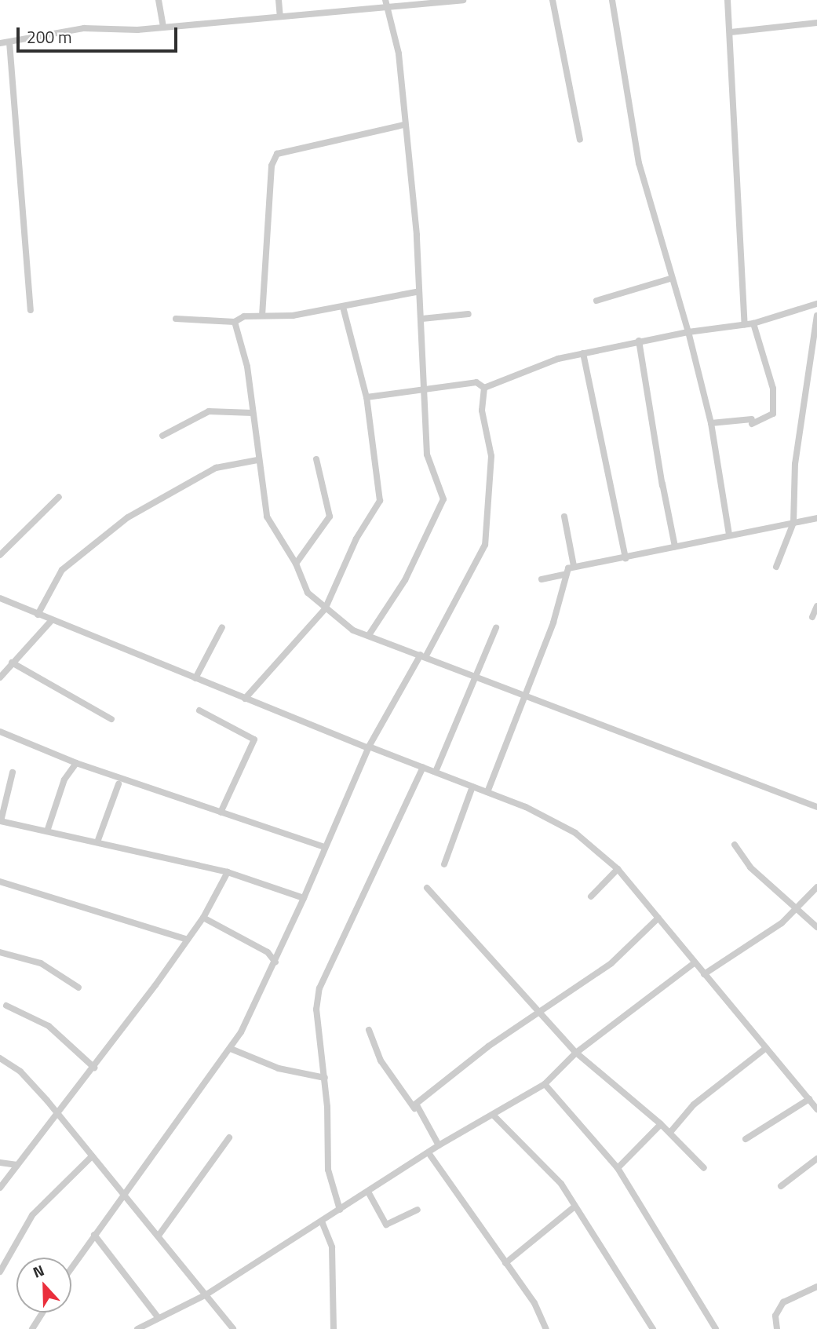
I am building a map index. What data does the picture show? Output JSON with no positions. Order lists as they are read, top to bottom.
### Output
{
  "scale_bar": "200 m",
  "north": "top"
}
